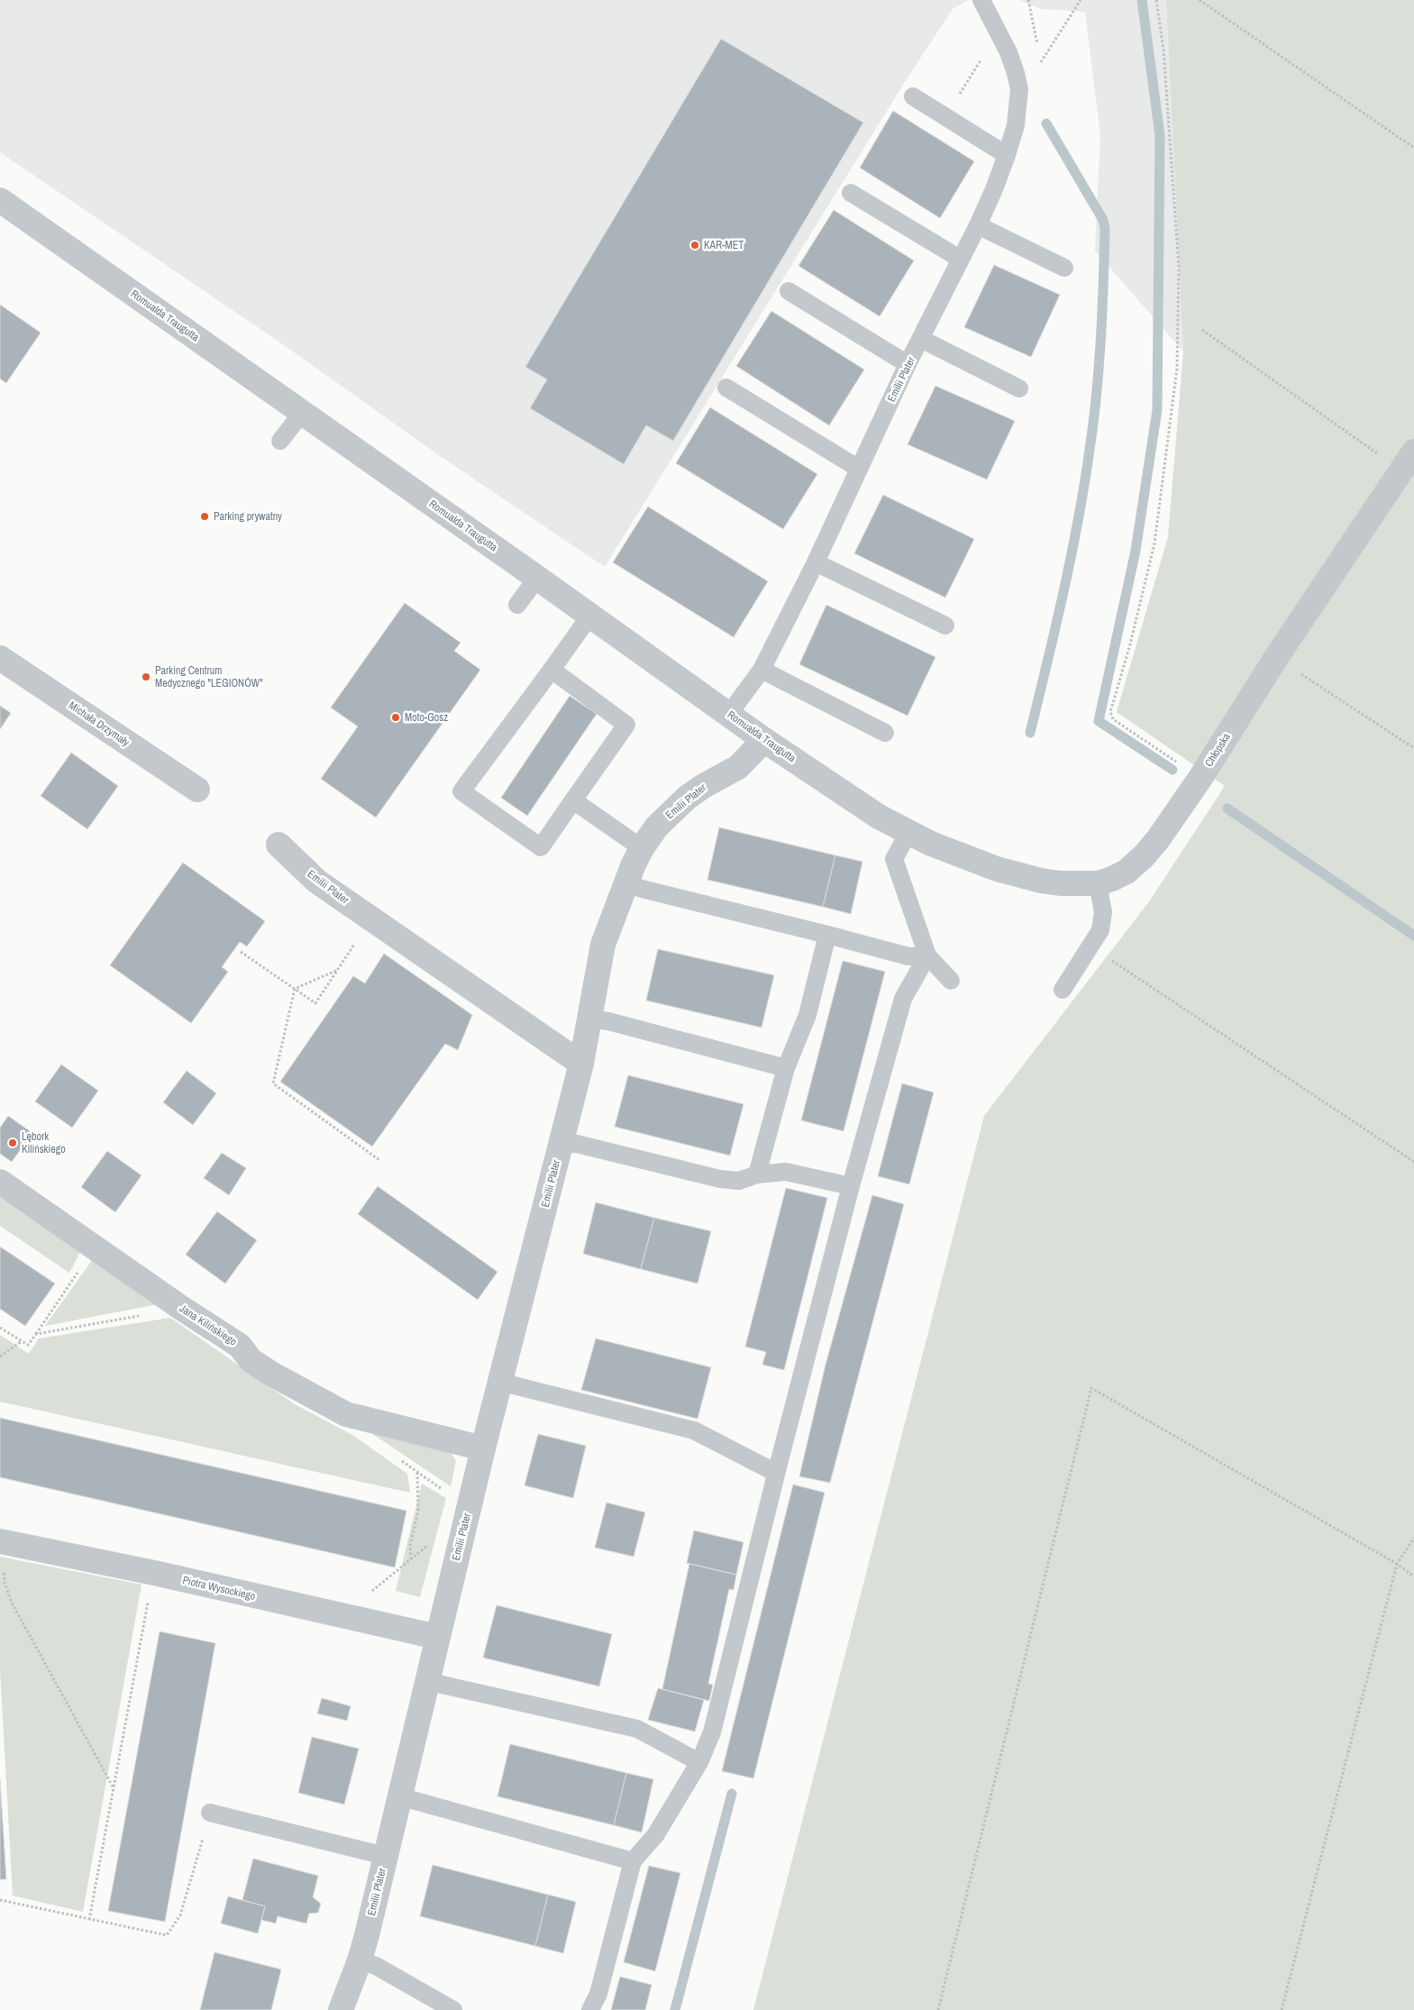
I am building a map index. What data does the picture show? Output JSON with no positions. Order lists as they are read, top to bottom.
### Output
{
  "streets": {
    "street": [
      "Romualda Traugutta",
      "Emilii Plater",
      "Michała Drzymały",
      "Chłopska",
      "Jana Kilińskiego",
      "Piotra Wysockiego"
    ]
  },
  "crossings": [
    ["Romualda Traugutta", "Emilii Plater"],
    ["Romualda Traugutta", "Chłopska"],
    ["Emilii Plater", "Jana Kilińskiego"],
    ["Emilii Plater", "Piotra Wysockiego"]
  ],
  "places": [
    "KAR-MET",
    "Parking prywatny",
    "Parking Centrum Medycznego \"LEGIONÓW\"",
    "Moto-Gosz",
    "Lębork Kilińskiego"
  ]
}
